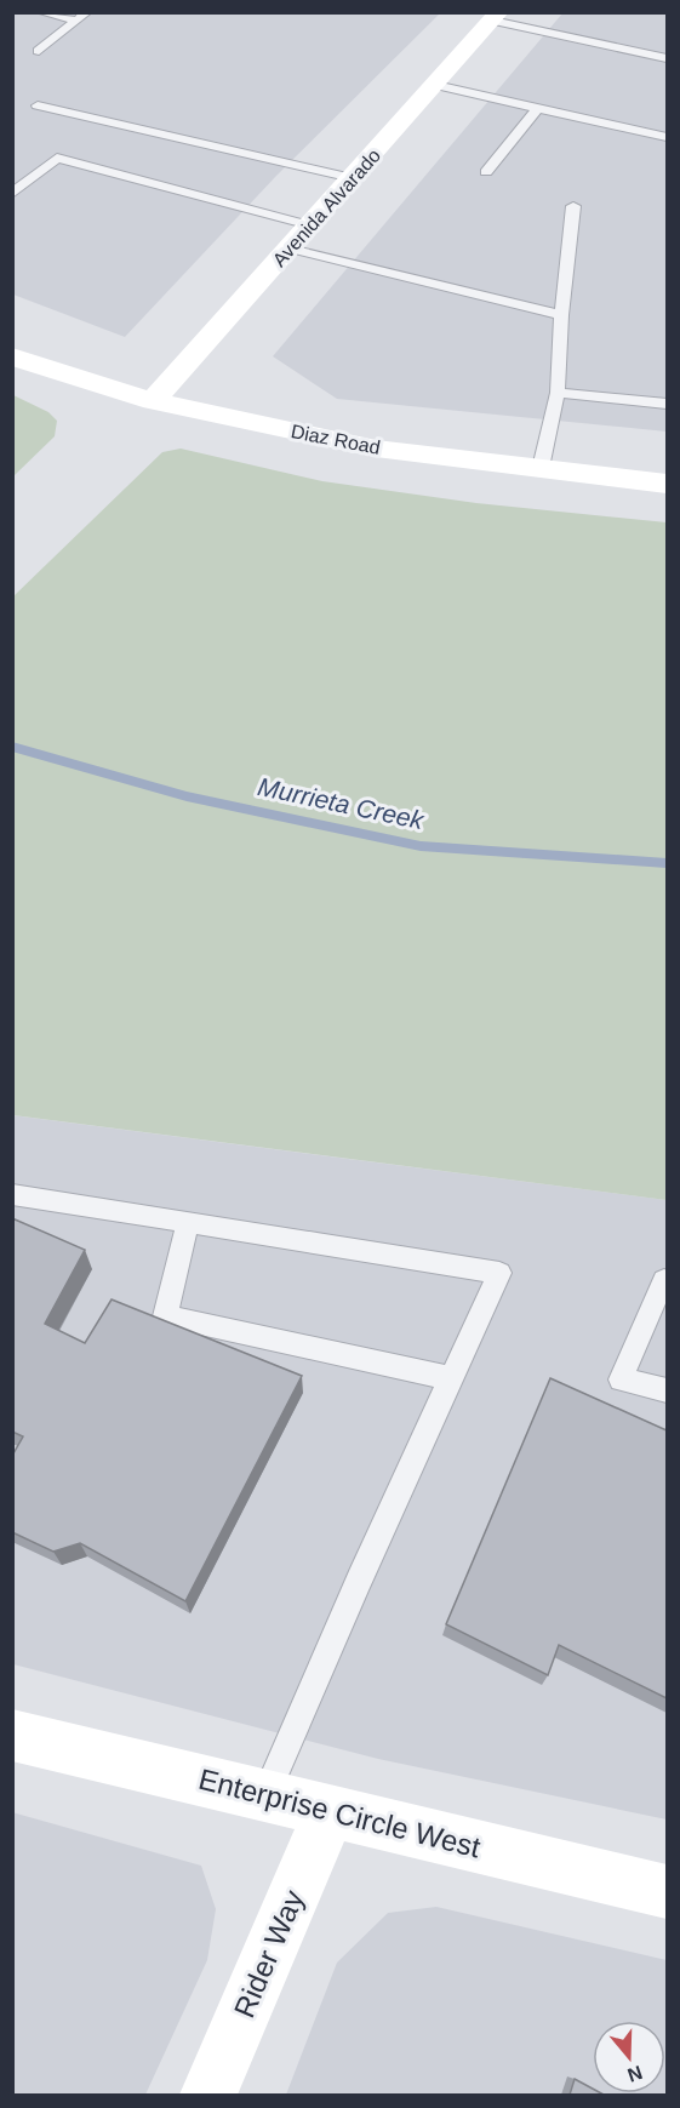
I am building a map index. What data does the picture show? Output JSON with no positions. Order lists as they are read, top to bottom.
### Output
{
  "streets": {
    "street": [
      "Avenida Alvarado",
      "Diaz Road",
      "Enterprise Circle West",
      "Rider Way"
    ]
  },
  "crossings": [
    ["Avenida Alvarado", "Diaz Road"],
    ["Enterprise Circle West", "Rider Way"]
  ],
  "water": ["Murrieta Creek"],
  "north": "bottom"
}
